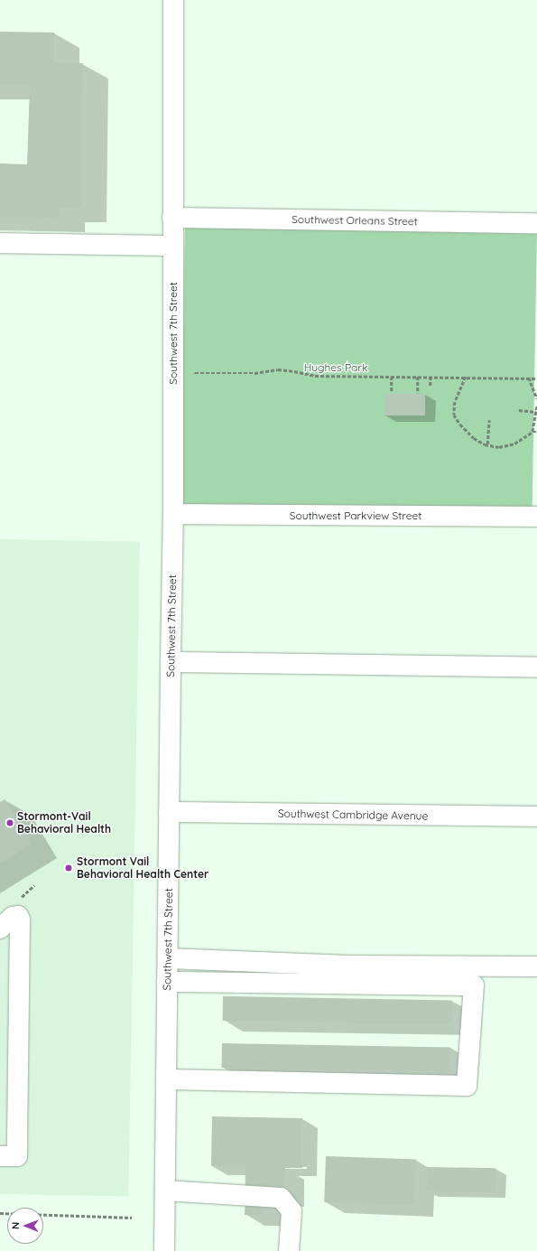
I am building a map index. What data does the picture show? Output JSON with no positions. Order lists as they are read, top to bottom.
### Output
{
  "streets": {
    "street": [
      "Southwest Orleans Street",
      "Southwest 7th Street",
      "Southwest Parkview Street",
      "Southwest Cambridge Avenue"
    ]
  },
  "crossings": [
    ["Southwest Orleans Street", "Southwest 7th Street"],
    ["Southwest 7th Street", "Southwest Parkview Street"],
    ["Southwest 7th Street", "Southwest Cambridge Avenue"]
  ],
  "parks": ["Hughes Park"],
  "places": ["Stormont-Vail Behavioral Health", "Stormont Vail Behavioral Health Center"],
  "north": "left"
}
